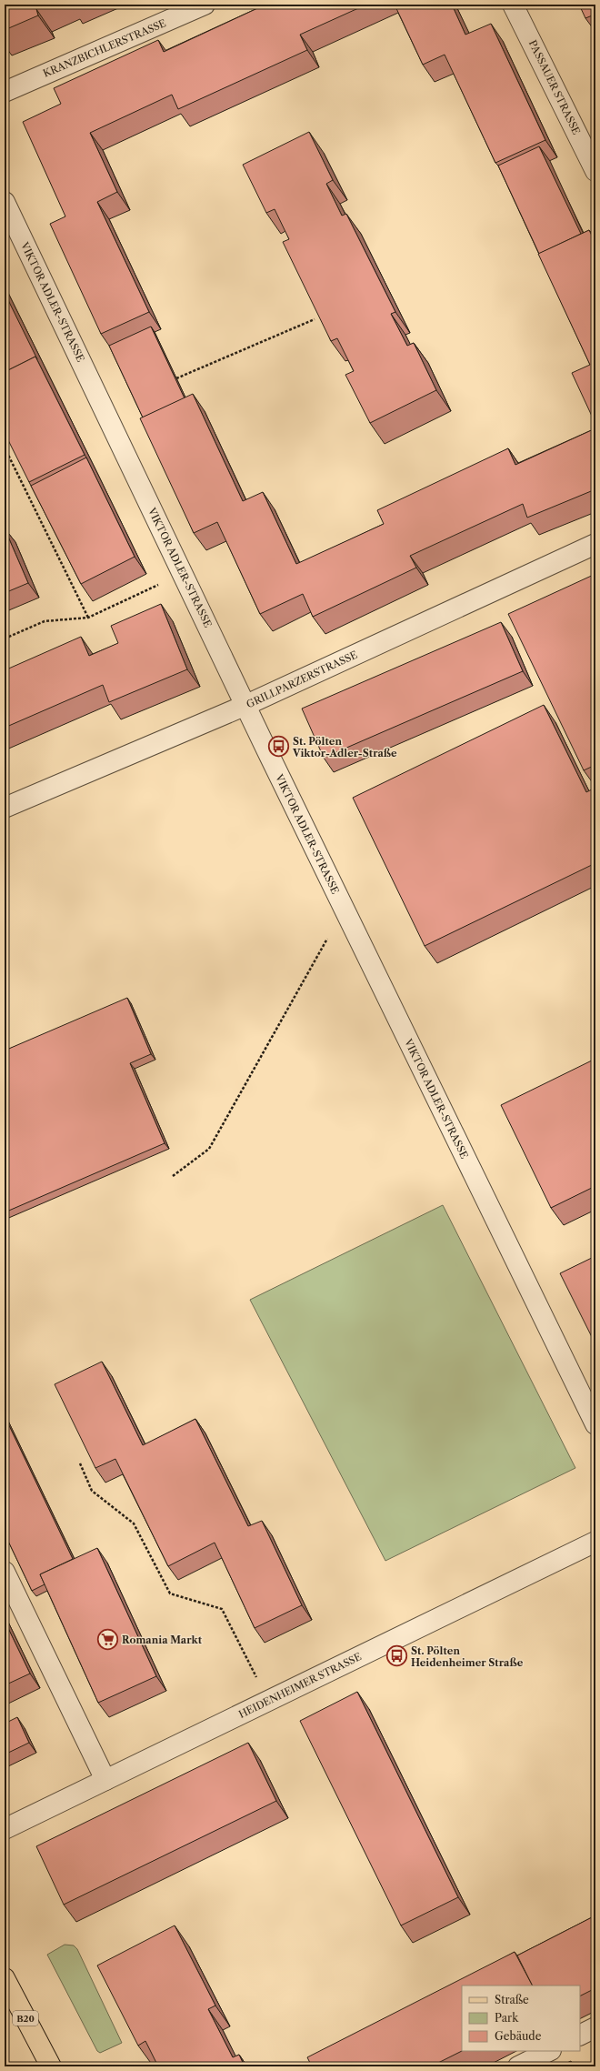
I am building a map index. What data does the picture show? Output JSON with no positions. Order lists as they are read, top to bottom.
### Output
{
  "streets": {
    "main road": ["B20"],
    "street": [
      "KRANZBICHLERSTRASSE",
      "PASSAUER STRASSE",
      "VIKTOR ADLER-STRASSE",
      "GRILLPARZERSTRASSE",
      "HEIDENHEIMER STRASSE"
    ]
  },
  "crossings": [
    ["VIKTOR ADLER-STRASSE", "GRILLPARZERSTRASSE"]
  ],
  "places": {
    "bus stop": ["St. Pölten Viktor-Adler-Straße", "St. Pölten Heidenheimer Straße"],
    "supermarket": ["Romania Markt"]
  },
  "legend": ["Straße", "Park", "Gebäude"]
}
